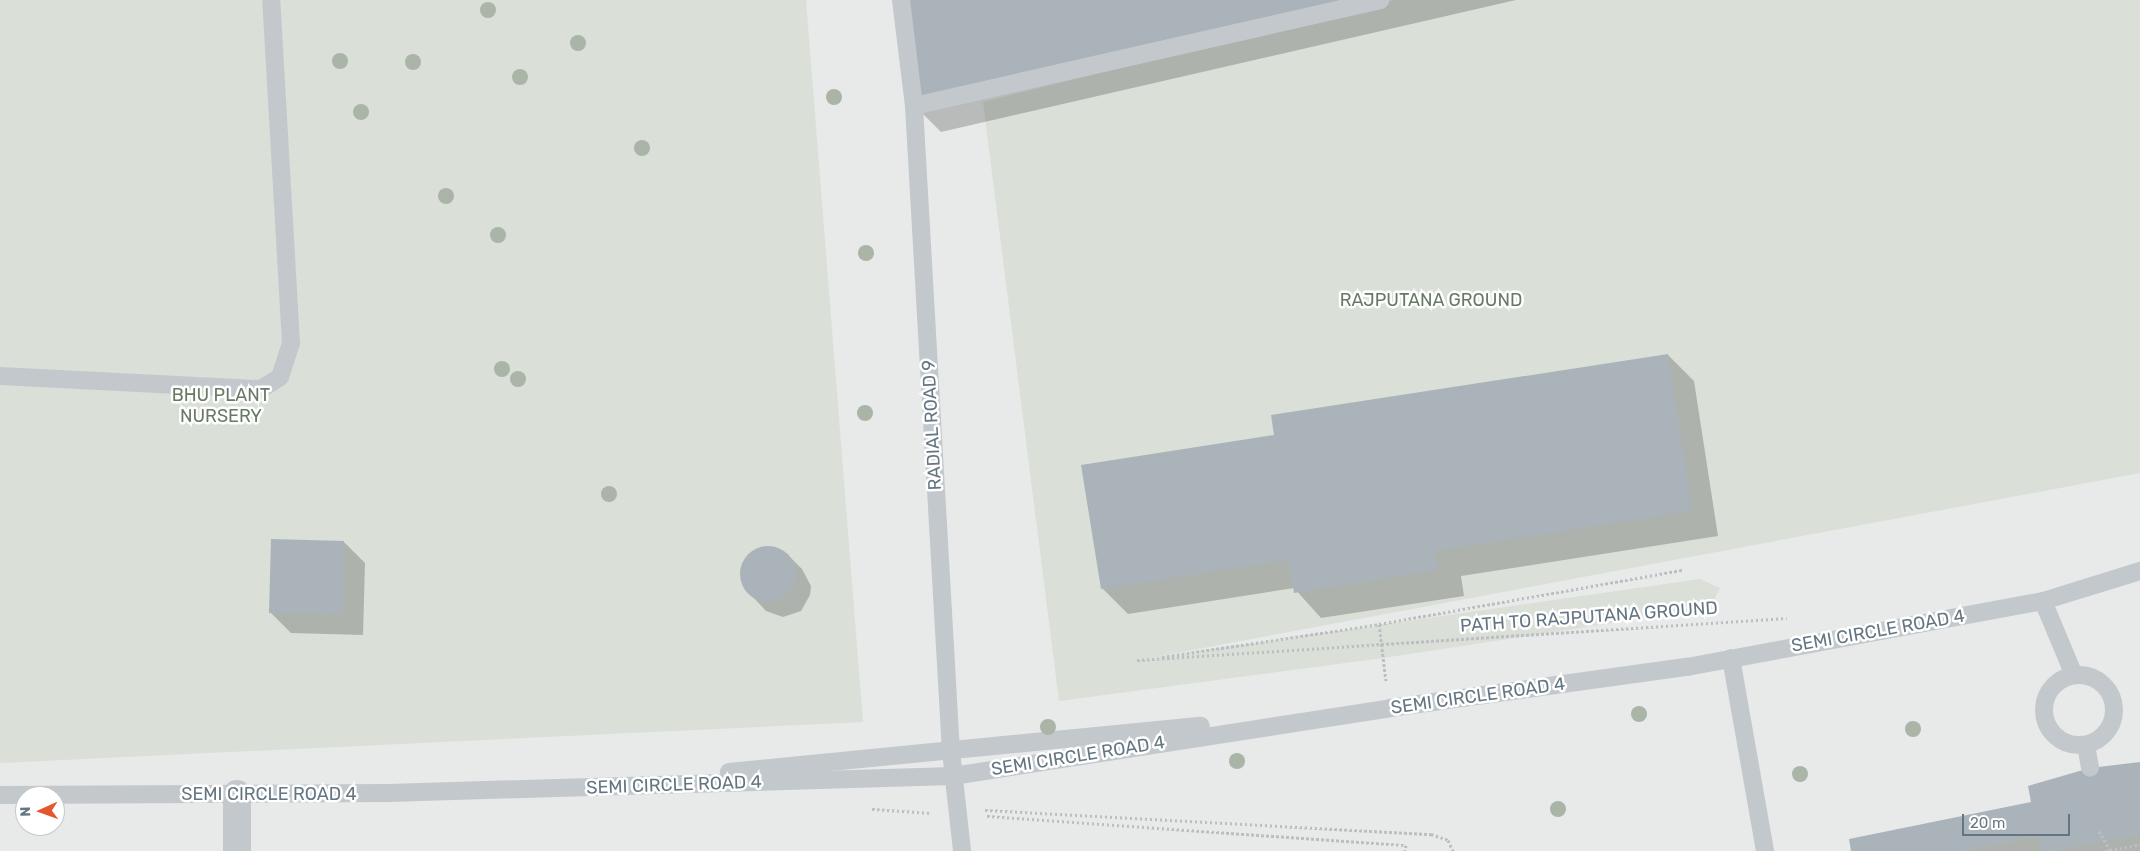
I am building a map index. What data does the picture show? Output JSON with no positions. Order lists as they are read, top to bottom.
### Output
{
  "streets": {
    "lane": ["RADIAL ROAD 9", "SEMI CIRCLE ROAD 4"],
    "path": ["PATH TO RAJPUTANA GROUND"]
  },
  "crossings": [
    ["RADIAL ROAD 9", "SEMI CIRCLE ROAD 4"]
  ],
  "parks": ["RAJPUTANA GROUND", "BHU PLANT NURSERY"],
  "scale_bar": "20 m",
  "north": "left"
}
